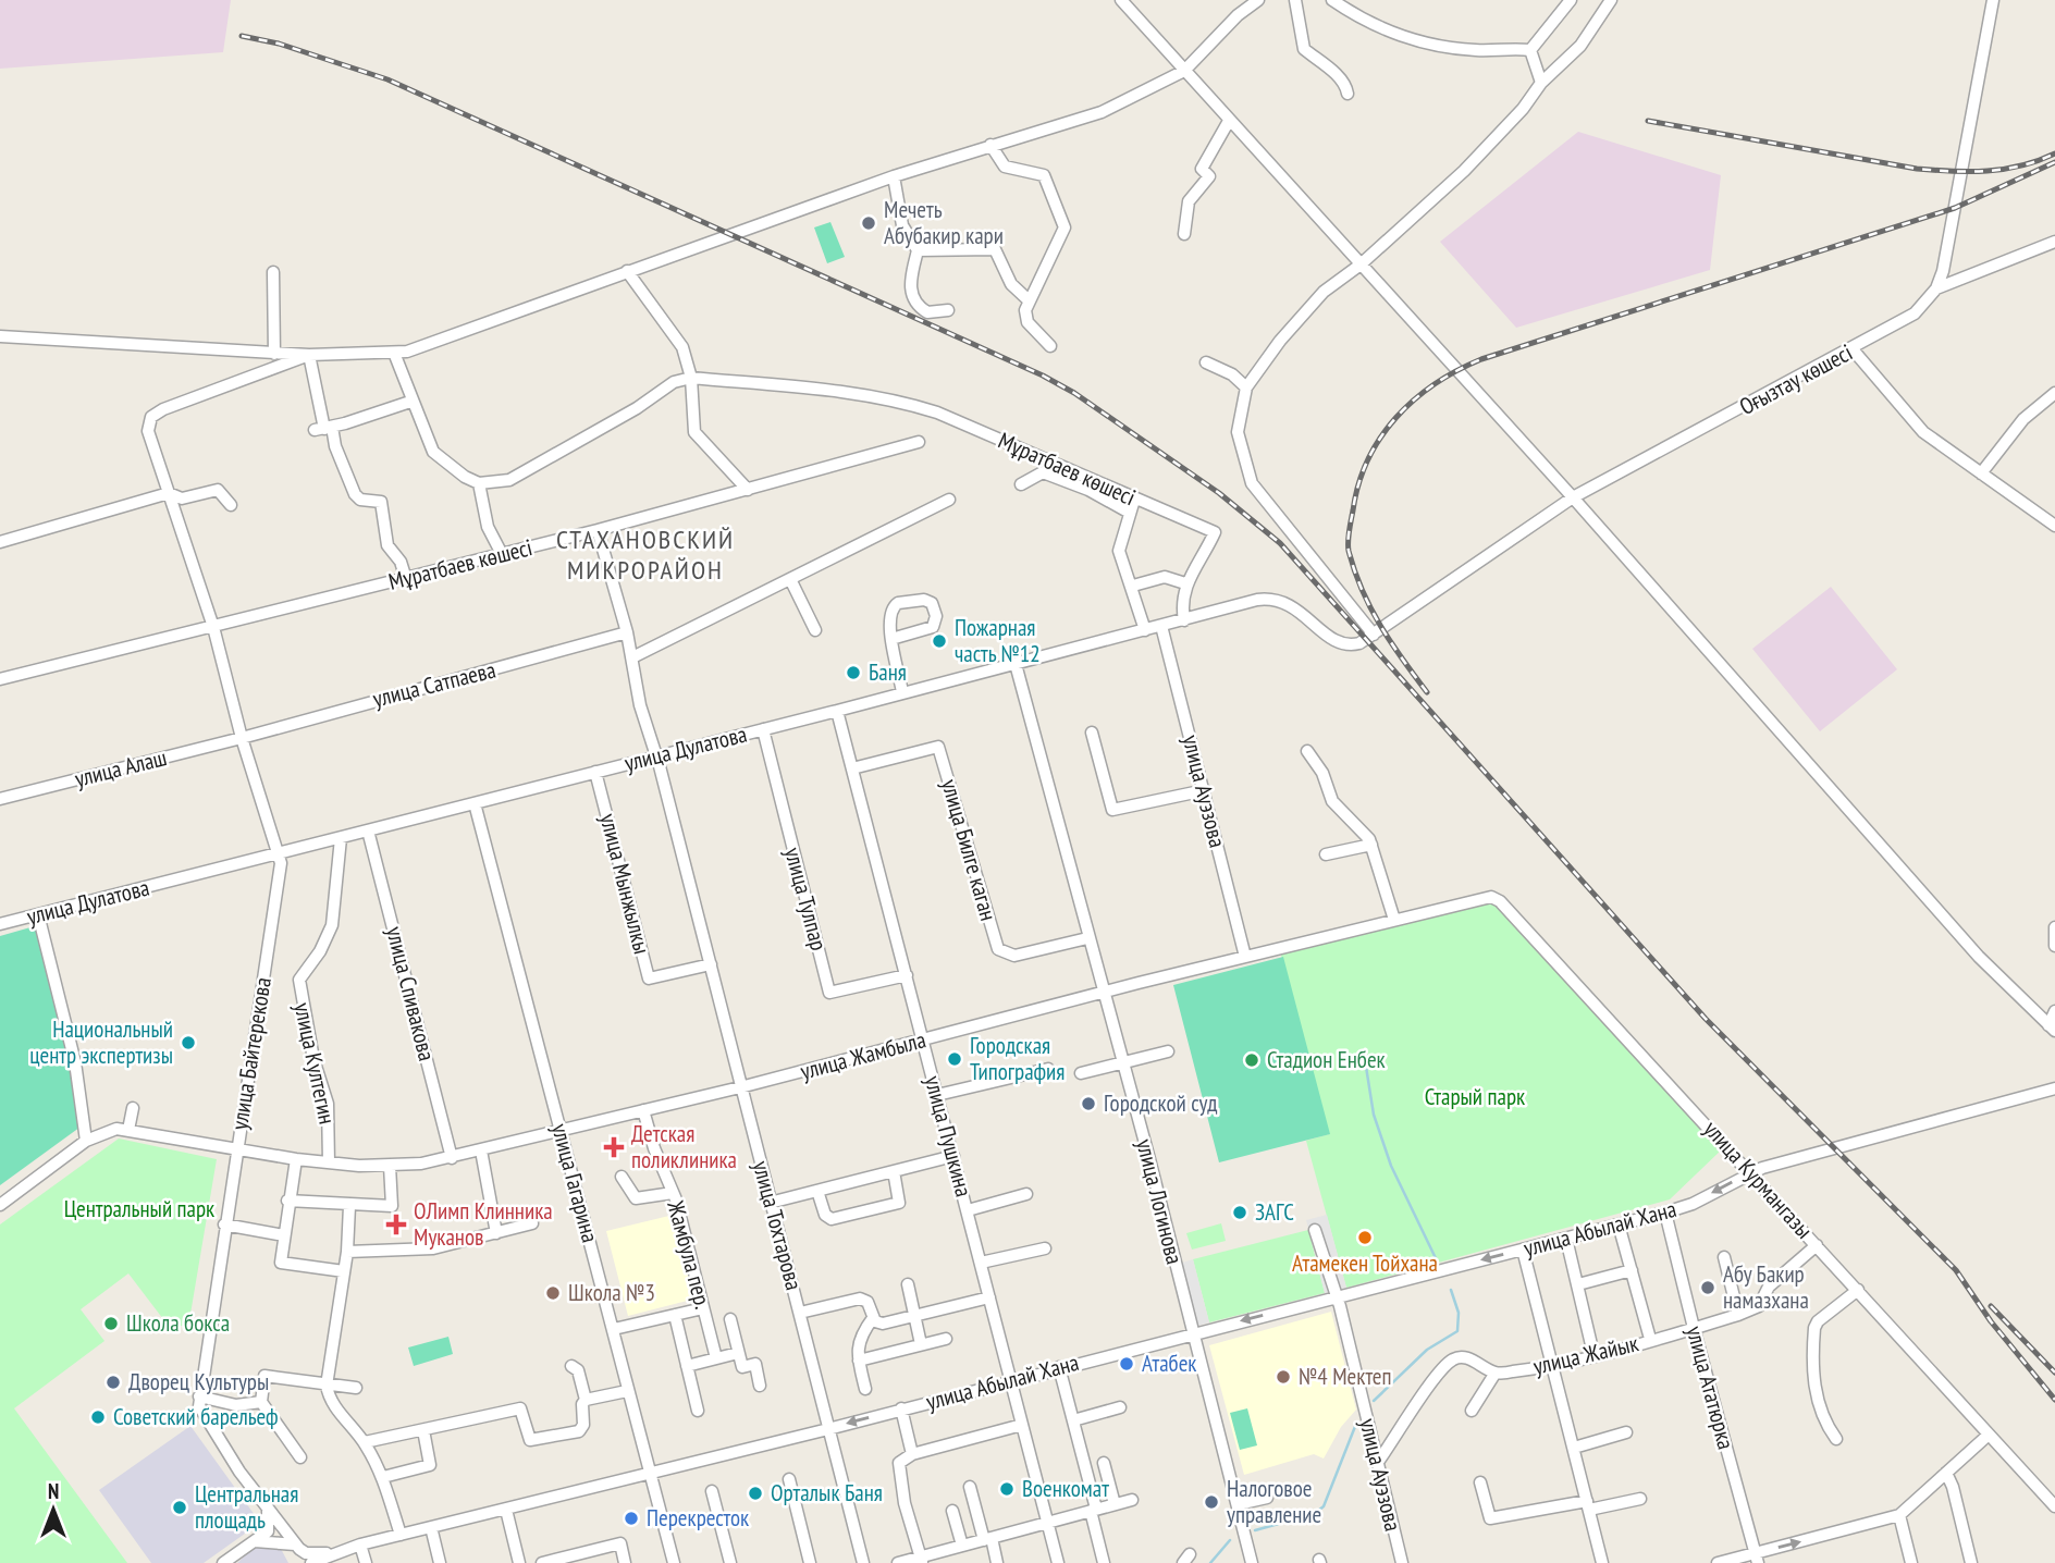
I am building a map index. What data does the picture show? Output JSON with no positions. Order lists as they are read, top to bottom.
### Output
{
  "streets": {
    "street": [
      "Оғызтау көшесі",
      "Мұратбаев көшесі",
      "улица Сатпаева",
      "улица Дулатова",
      "улица Алаш",
      "улица Ауэзова",
      "улица Билге каган",
      "улица Мынжылкы",
      "улица Тулпар",
      "улица Спивакова",
      "улица Байтерекова",
      "улица Жамбыла",
      "улица Култегин",
      "улица Пушкина",
      "улица Курмангазы",
      "улица Гагарина",
      "улица Логинова",
      "улица Тохтарова",
      "улица Абылай Хана",
      "Жамбула пер.",
      "улица Жайык",
      "улица Ататюрка"
    ]
  },
  "crossings": [
    ["Оғызтау көшесі", "улица Дулатова"],
    ["Мұратбаев көшесі", "улица Байтерекова"],
    ["улица Сатпаева", "улица Алаш"],
    ["улица Сатпаева", "улица Байтерекова"],
    ["улица Дулатова", "улица Ауэзова"],
    ["улица Дулатова", "улица Мынжылкы"],
    ["улица Дулатова", "улица Тулпар"],
    ["улица Дулатова", "улица Спивакова"],
    ["улица Дулатова", "улица Байтерекова"],
    ["улица Дулатова", "улица Култегин"],
    ["улица Дулатова", "улица Пушкина"],
    ["улица Дулатова", "улица Гагарина"],
    ["улица Дулатова", "улица Логинова"],
    ["улица Дулатова", "улица Тохтарова"],
    ["улица Алаш", "улица Байтерекова"],
    ["улица Ауэзова", "улица Жамбыла"],
    ["улица Ауэзова", "улица Абылай Хана"],
    ["улица Билге каган", "улица Пушкина"],
    ["улица Билге каган", "улица Логинова"],
    ["улица Мынжылкы", "улица Тохтарова"],
    ["улица Тулпар", "улица Пушкина"],
    ["улица Спивакова", "улица Жамбыла"],
    ["улица Байтерекова", "улица Жамбыла"],
    ["улица Жамбыла", "улица Култегин"],
    ["улица Жамбыла", "улица Пушкина"],
    ["улица Жамбыла", "улица Курмангазы"],
    ["улица Жамбыла", "улица Гагарина"],
    ["улица Жамбыла", "улица Логинова"],
    ["улица Жамбыла", "улица Тохтарова"],
    ["улица Жамбыла", "Жамбула пер."],
    ["улица Пушкина", "улица Абылай Хана"],
    ["улица Курмангазы", "улица Абылай Хана"],
    ["улица Курмангазы", "улица Жайык"],
    ["улица Гагарина", "улица Абылай Хана"],
    ["улица Логинова", "улица Абылай Хана"],
    ["улица Тохтарова", "улица Абылай Хана"],
    ["улица Абылай Хана", "улица Ататюрка"],
    ["улица Жайык", "улица Ататюрка"]
  ],
  "districts": ["СТАХАНОВСКИЙ МИКРОРАЙОН"],
  "parks": ["Старый парк", "Центральный парк"],
  "places": {
    "other": [
      "Мечеть Абубакир кари",
      "Пожарная часть №12",
      "Баня",
      "Национальный центр экспертизы",
      "Городская Типография",
      "Стадион Енбек",
      "Городской суд",
      "ЗАГС",
      "Атамекен Тойхана",
      "Абу Бакир намазхана",
      "Школа №3",
      "Школа бокса",
      "Атабек",
      "№4 Мектеп",
      "Дворец Культуры",
      "Советский барельеф",
      "Военкомат",
      "Орталык Баня",
      "Налоговое управление",
      "Центральная площадь",
      "Перекресток"
    ],
    "health": ["Детская поликлиника", "ОЛимп Клинника Муканов"]
  },
  "north": "top"
}
